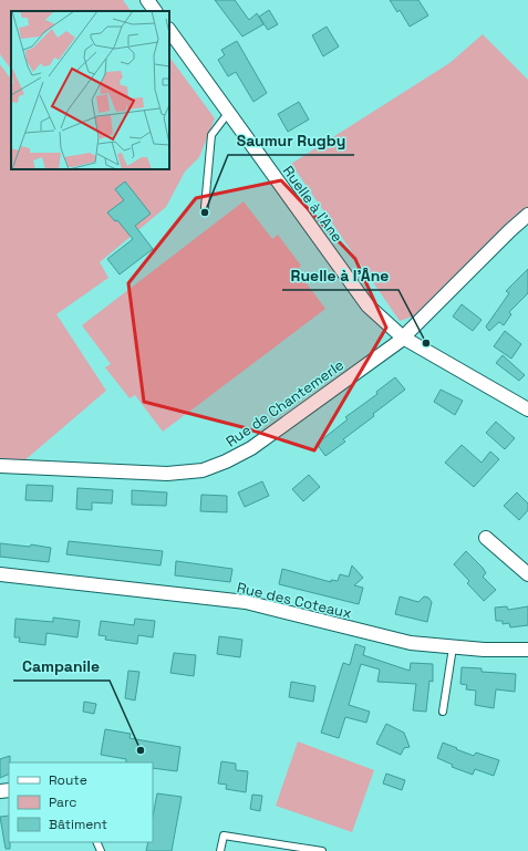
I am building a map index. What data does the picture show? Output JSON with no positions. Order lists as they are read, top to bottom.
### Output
{
  "streets": {
    "street": ["Ruelle à l'Ane", "Rue de Chantemerle", "Rue des Coteaux"]
  },
  "crossings": [
    ["Ruelle à l'Ane", "Rue de Chantemerle"]
  ],
  "places": ["Saumur Rugby", "Ruelle à l'Âne", "Campanile"],
  "legend": ["Route", "Parc", "Bâtiment"]
}
